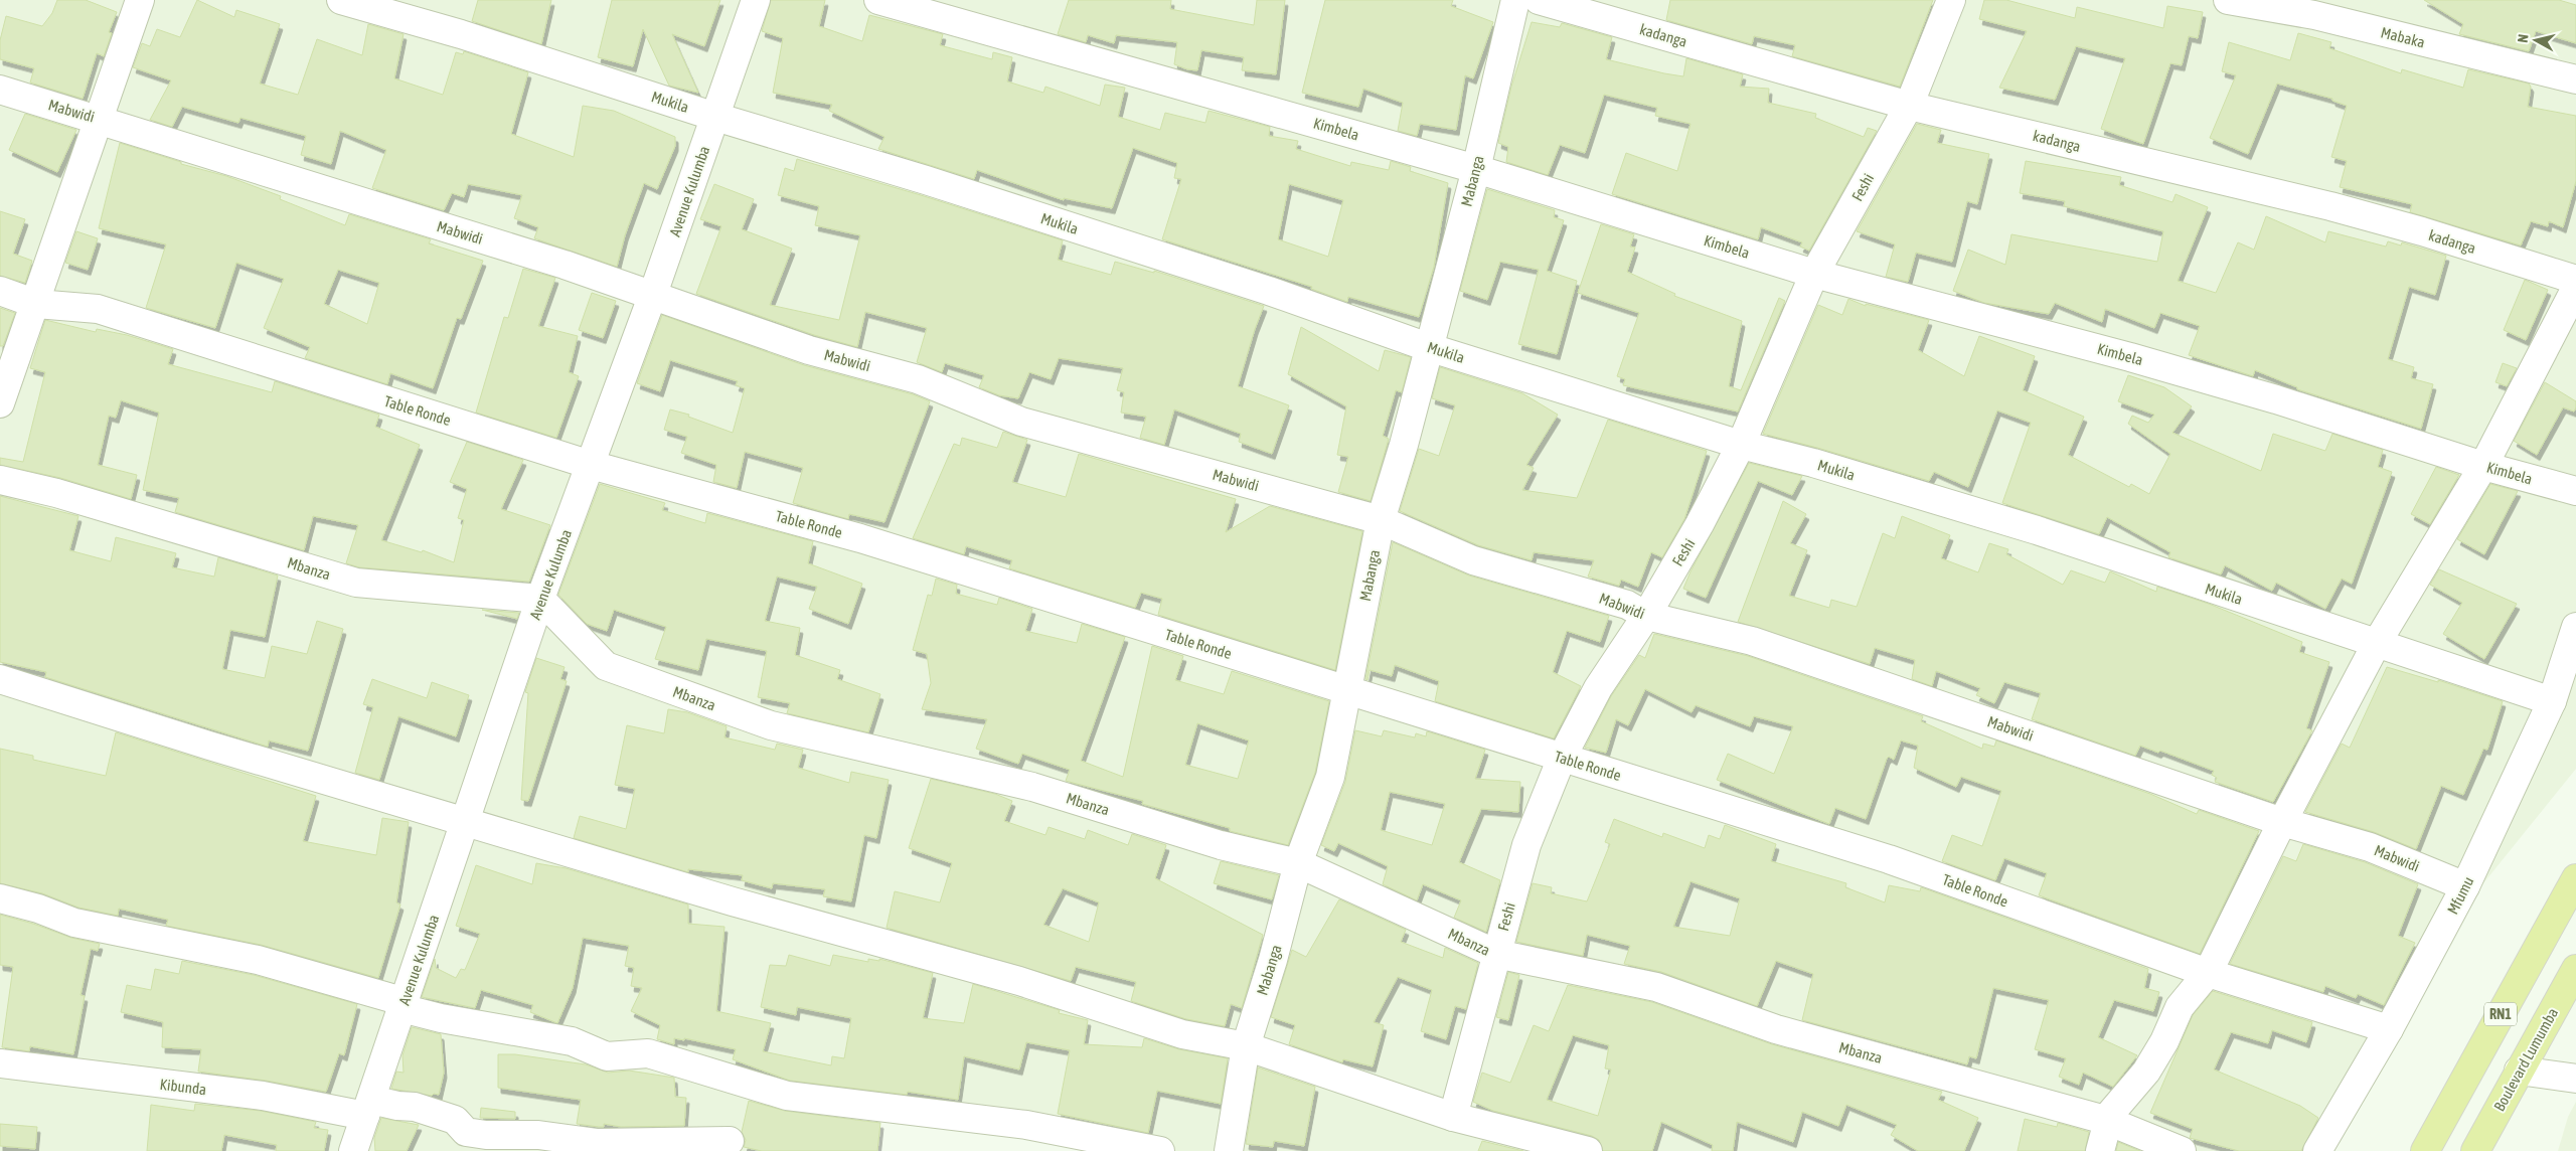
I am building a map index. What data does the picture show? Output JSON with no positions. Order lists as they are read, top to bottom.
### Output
{
  "streets": {
    "highway": ["RN1", "Boulevard Lumumba"],
    "street": [
      "kadanga",
      "Mabaka",
      "Mukila",
      "Mabwidi",
      "Kimbela",
      "Mabanga",
      "Feshi",
      "Avenue Kulumba",
      "Table Ronde",
      "Mbanza",
      "Mfumu",
      "Kibunda"
    ]
  },
  "crossings": [
    ["kadanga", "Feshi"],
    ["Mukila", "Mabanga"],
    ["Mukila", "Feshi"],
    ["Mukila", "Avenue Kulumba"],
    ["Mukila", "Mfumu"],
    ["Mabwidi", "Mabanga"],
    ["Mabwidi", "Feshi"],
    ["Mabwidi", "Avenue Kulumba"],
    ["Mabwidi", "Mfumu"],
    ["Kimbela", "Mabanga"],
    ["Kimbela", "Feshi"],
    ["Mabanga", "Table Ronde"],
    ["Mabanga", "Mbanza"],
    ["Feshi", "Table Ronde"],
    ["Feshi", "Mbanza"],
    ["Avenue Kulumba", "Table Ronde"],
    ["Avenue Kulumba", "Mbanza"],
    ["Avenue Kulumba", "Kibunda"],
    ["Table Ronde", "Mfumu"]
  ],
  "north": "left"
}
